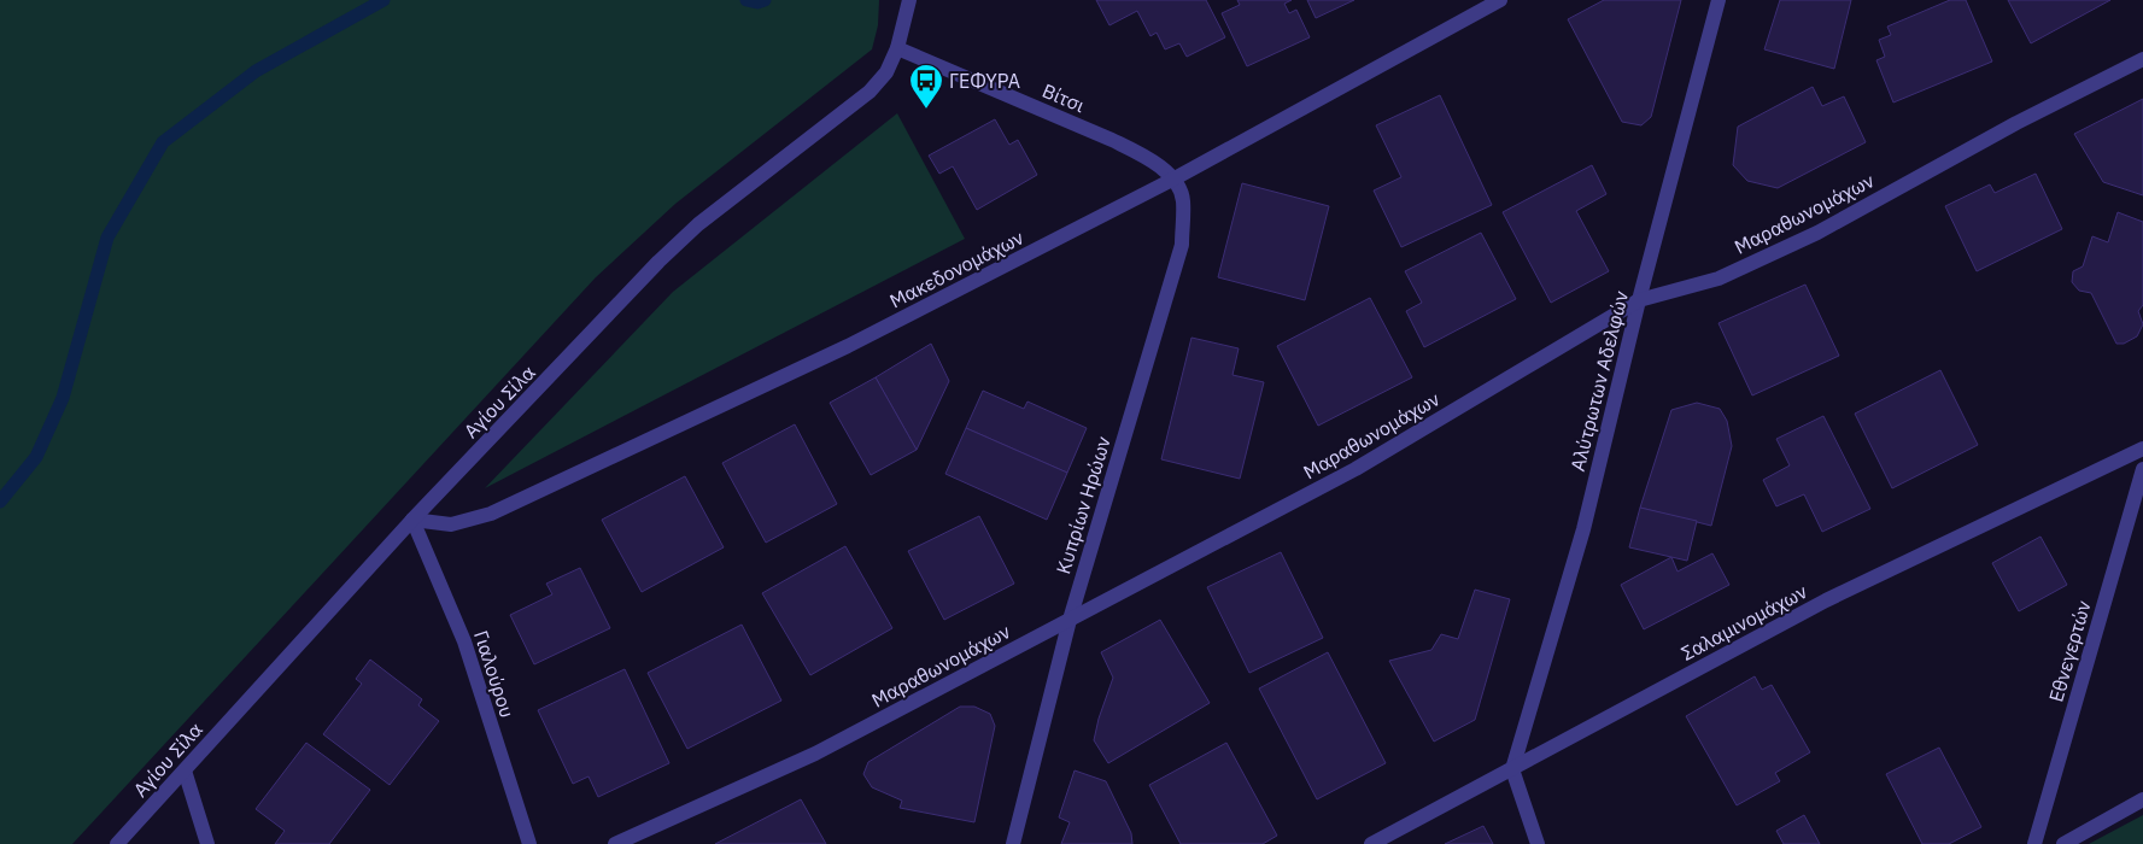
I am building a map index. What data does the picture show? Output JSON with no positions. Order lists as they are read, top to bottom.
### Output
{
  "streets": {
    "street": [
      "Βίτσι",
      "Μαραθωνομάχων",
      "Μακεδονομάχων",
      "Αλύτρωτων Αδελφών",
      "Αγίου Σίλα",
      "Κυπρίων Ηρώων",
      "Σαλαμινομάχων",
      "Εθνεγερτών",
      "Γιαλούρου"
    ]
  },
  "crossings": [
    ["Βίτσι", "Μακεδονομάχων"],
    ["Βίτσι", "Αγίου Σίλα"],
    ["Βίτσι", "Κυπρίων Ηρώων"],
    ["Μαραθωνομάχων", "Αλύτρωτων Αδελφών"],
    ["Μαραθωνομάχων", "Κυπρίων Ηρώων"],
    ["Μακεδονομάχων", "Αγίου Σίλα"],
    ["Μακεδονομάχων", "Κυπρίων Ηρώων"],
    ["Μακεδονομάχων", "Γιαλούρου"],
    ["Αλύτρωτων Αδελφών", "Σαλαμινομάχων"],
    ["Αγίου Σίλα", "Γιαλούρου"]
  ],
  "places": {
    "bus stop": ["ΓΕΦΥΡΑ"]
  }
}
